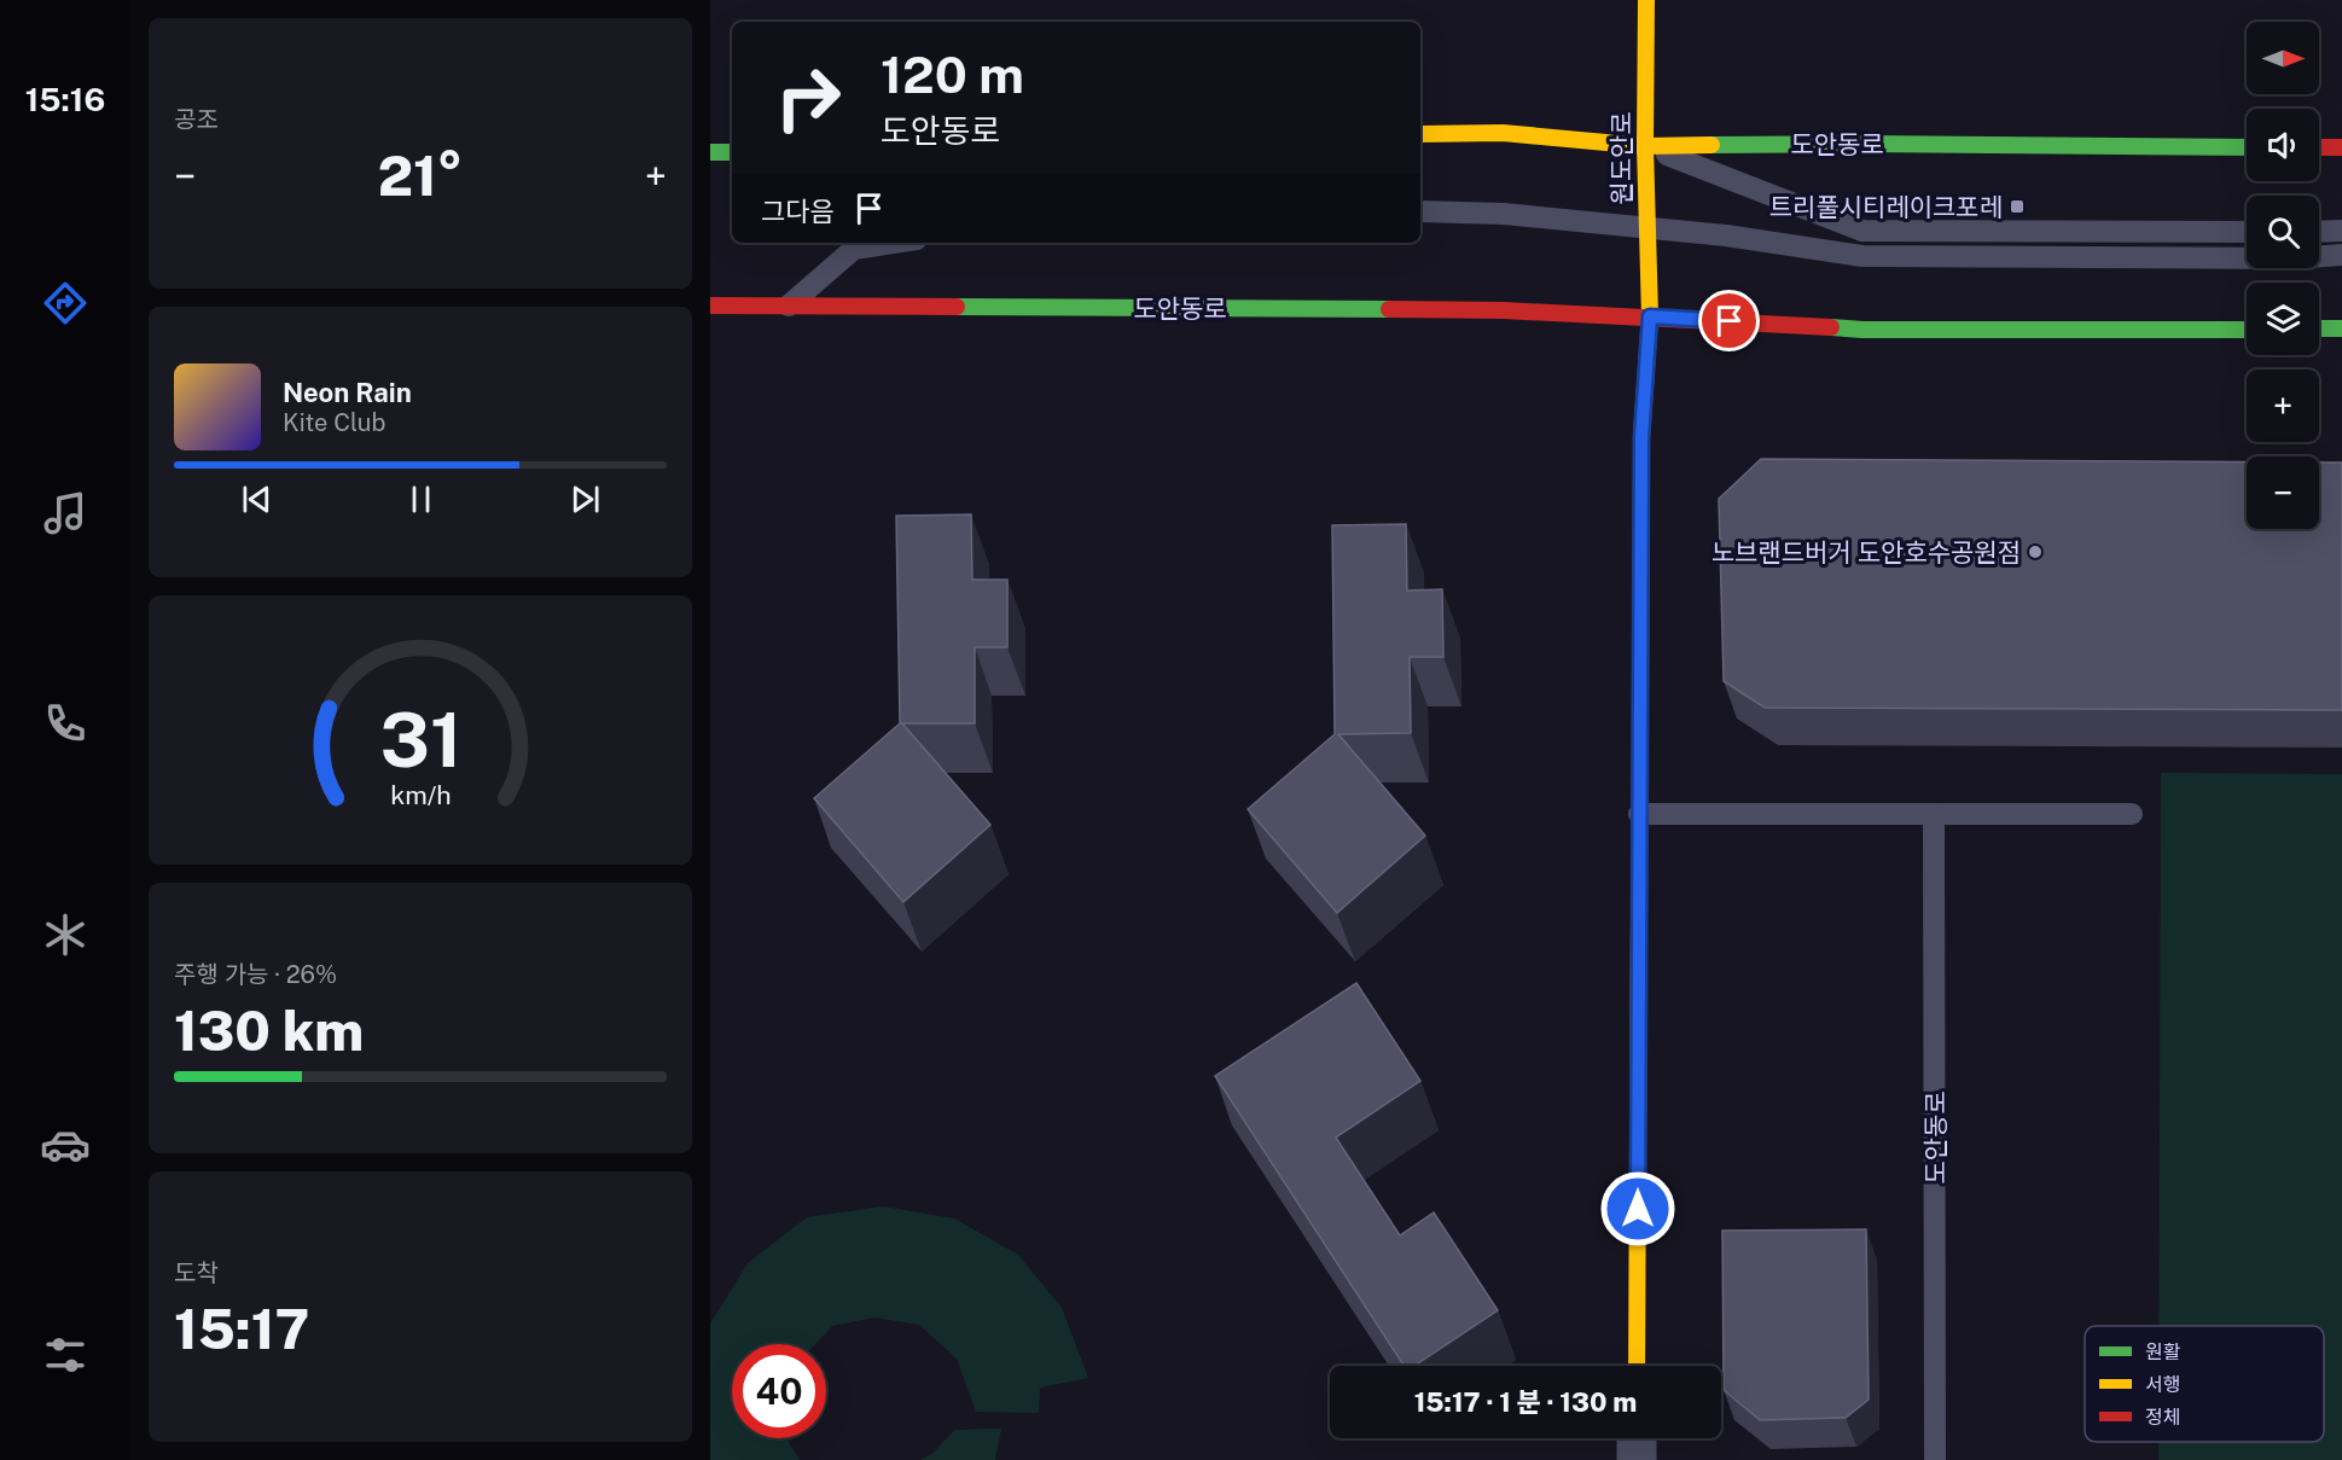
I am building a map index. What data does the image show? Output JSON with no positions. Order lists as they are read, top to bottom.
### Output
{
  "streets": {
    "main road": ["도안동로", "원도안로"]
  },
  "crossings": [
    ["도안동로", "원도안로"]
  ],
  "places": {
    "transit": ["트리풀시티레이크포레"],
    "other": ["노브랜드버거 도안호수공원점"]
  },
  "legend": ["원활", "서행", "정체"],
  "north": "right",
  "page": {
    "tabs": "15:16",
    "tile": [
      "공조",
      ["주행 가능 · 26%", "130 km"],
      ["도착", "15:17"]
    ],
    "map_buttons": ["+", "−"],
    "turn": ["120 m", "도안동로"],
    "heat": ["−", "21°", "+"],
    "then": "그다음",
    "song": ["Neon Rain", "Kite Club"],
    "limit": "40",
    "trip": "15:17 · 1 분 · 130 m",
    "gauge": ["31", "km/h"]
  }
}
